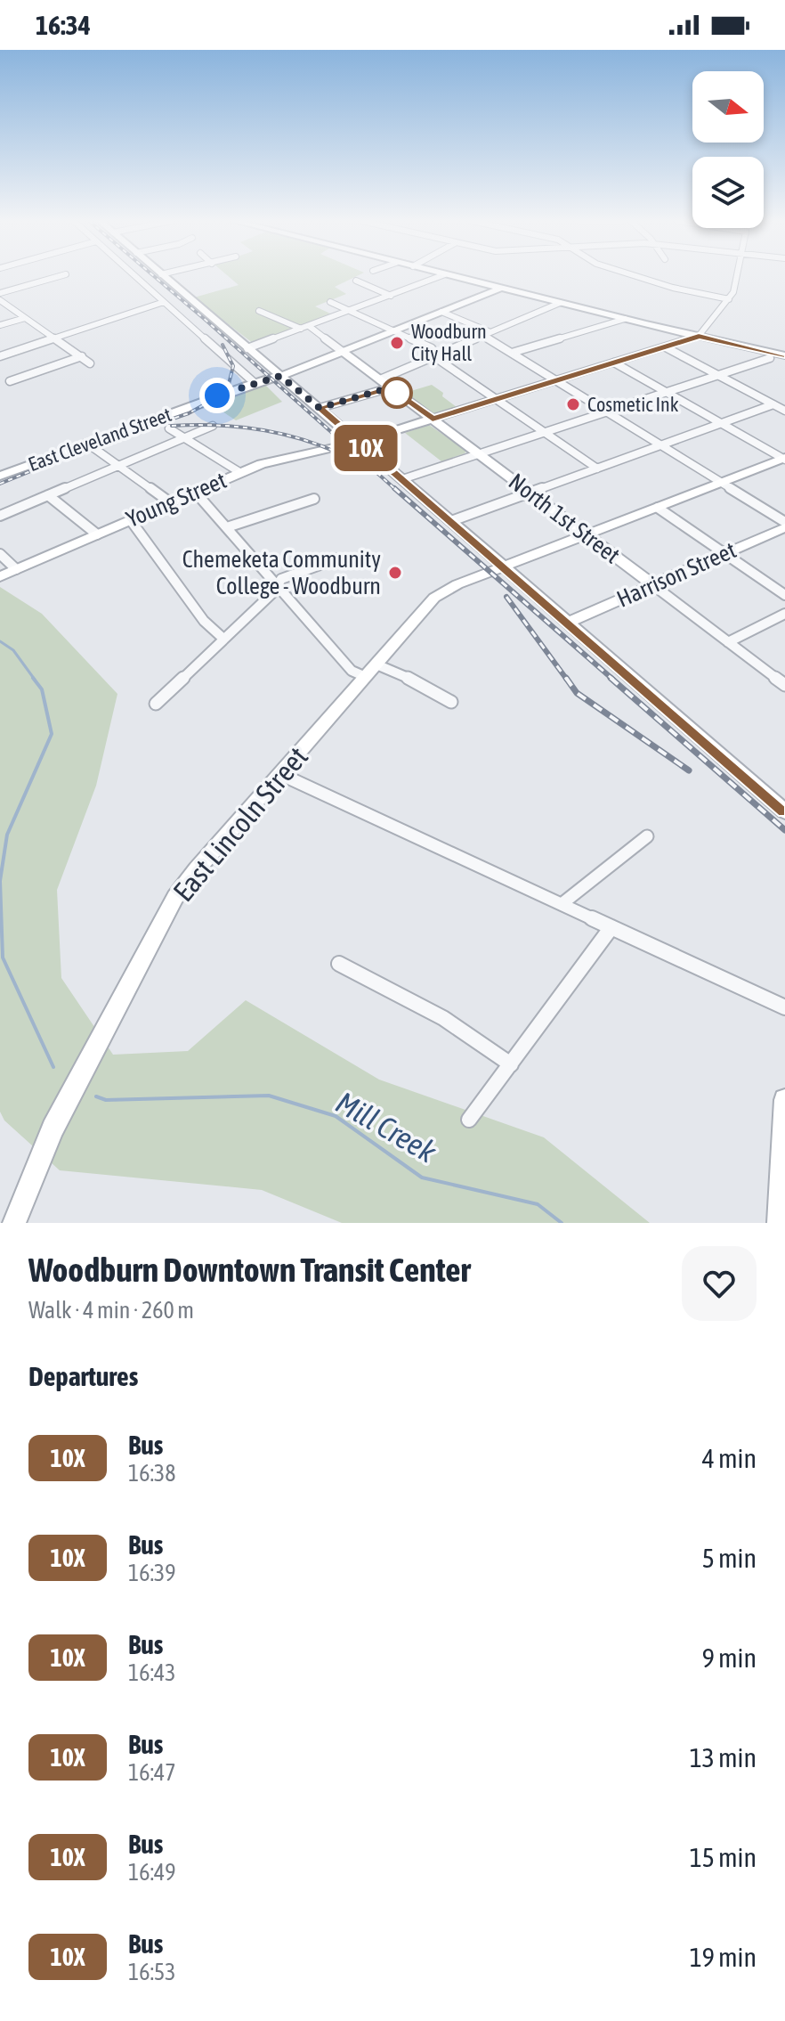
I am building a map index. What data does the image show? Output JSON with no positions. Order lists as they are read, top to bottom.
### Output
{
  "streets": {
    "street": [
      "East Cleveland Street",
      "Young Street",
      "North 1st Street",
      "Harrison Street",
      "East Lincoln Street"
    ]
  },
  "crossings": [
    ["East Cleveland Street", "North 1st Street"],
    ["Young Street", "North 1st Street"],
    ["North 1st Street", "Harrison Street"],
    ["North 1st Street", "East Lincoln Street"]
  ],
  "water": ["Mill Creek"],
  "places": ["Woodburn City Hall", "Cosmetic Ink", "Chemeketa Community College - Woodburn"],
  "lines": ["bus line 10X"],
  "north": "right",
  "page": {
    "status": "16:34",
    "on_map": "10X",
    "heading": [
      ["Woodburn Downtown Transit Center", "Walk · 4 min · 260 m"],
      "Departures"
    ],
    "list": [
      {
        "mark": "10X",
        "name": "Bus",
        "note": "16:38",
        "value": "4 min"
      },
      {
        "mark": "10X",
        "name": "Bus",
        "note": "16:39",
        "value": "5 min"
      },
      {
        "mark": "10X",
        "name": "Bus",
        "note": "16:43",
        "value": "9 min"
      },
      {
        "mark": "10X",
        "name": "Bus",
        "note": "16:47",
        "value": "13 min"
      },
      {
        "mark": "10X",
        "name": "Bus",
        "note": "16:49",
        "value": "15 min"
      },
      {
        "mark": "10X",
        "name": "Bus",
        "note": "16:53",
        "value": "19 min"
      }
    ]
  }
}
